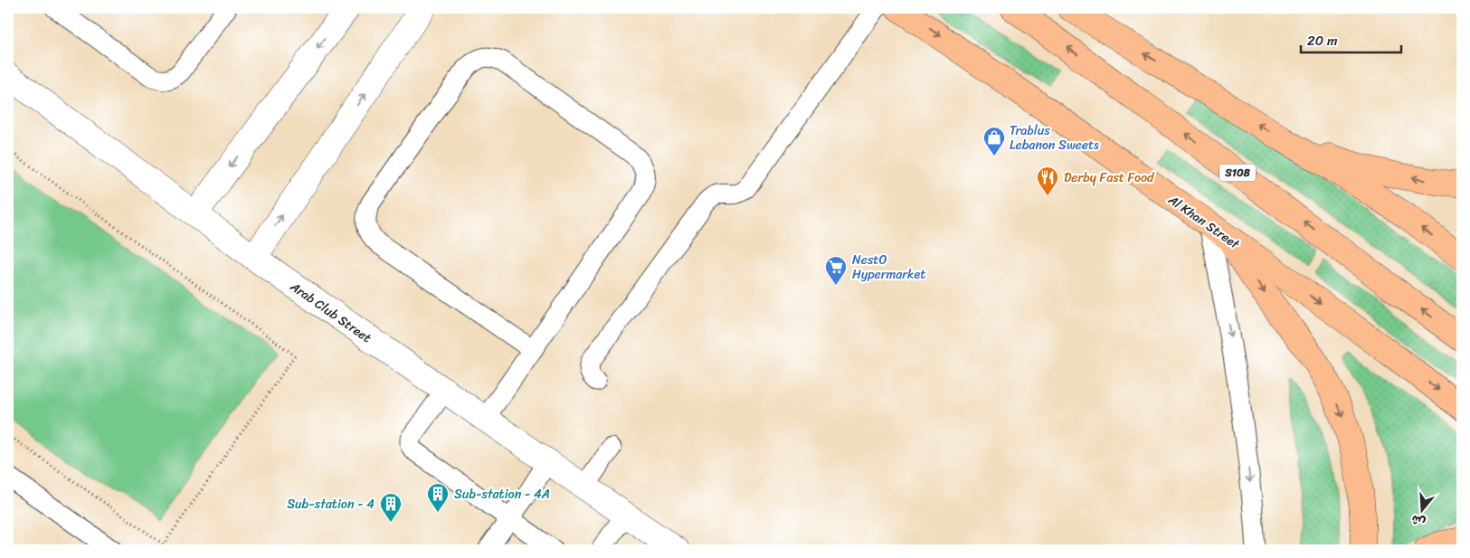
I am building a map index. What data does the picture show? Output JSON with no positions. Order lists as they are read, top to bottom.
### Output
{
  "streets": {
    "main road": ["S108", "Al Khan Street"],
    "street": ["Arab Club Street"]
  },
  "places": {
    "shop": ["Trablus Lebanon Sweets"],
    "restaurant": ["Derby Fast Food"],
    "supermarket": ["NestO Hypermarket"],
    "building": ["Sub-station - 4A", "Sub-station - 4"]
  },
  "scale_bar": "20 m",
  "north": "bottom"
}
